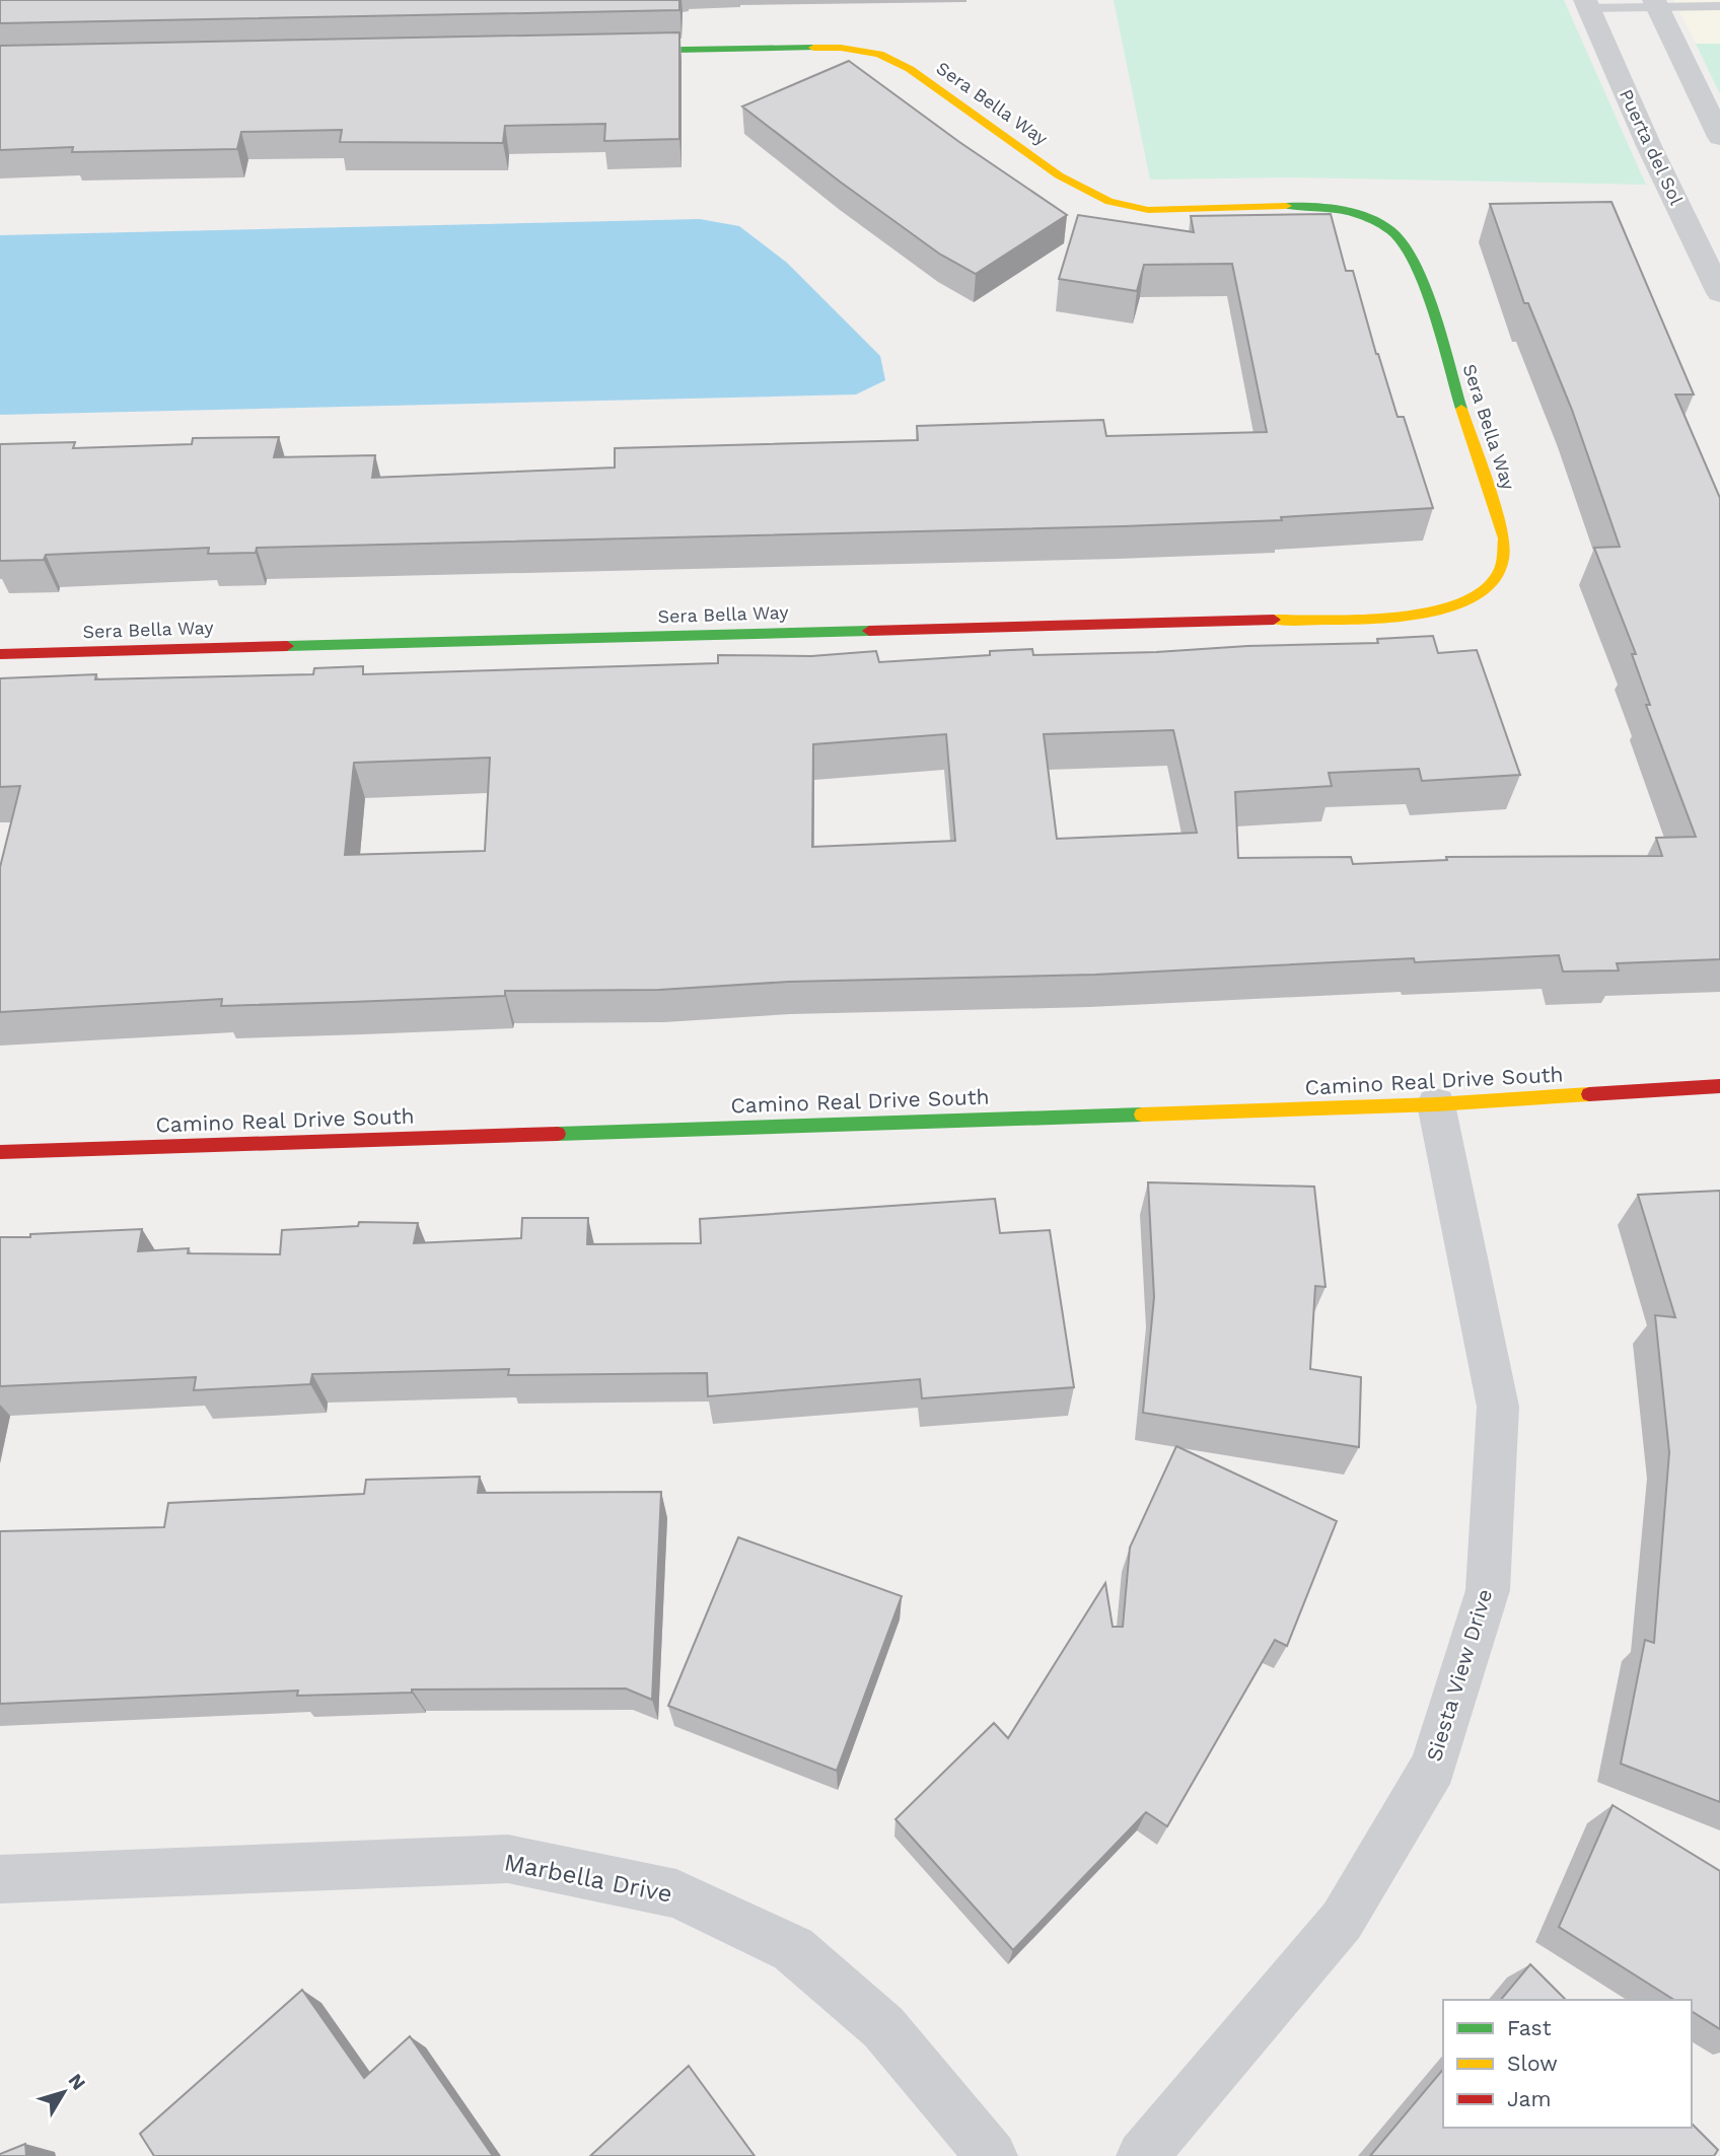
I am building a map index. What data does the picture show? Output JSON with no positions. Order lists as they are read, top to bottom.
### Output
{
  "streets": {
    "street": [
      "Sera Bella Way",
      "Puerta del Sol",
      "Camino Real Drive South",
      "Siesta View Drive",
      "Marbella Drive"
    ]
  },
  "crossings": [
    ["Camino Real Drive South", "Siesta View Drive"]
  ],
  "legend": ["Fast", "Slow", "Jam"],
  "north": "top right"
}
